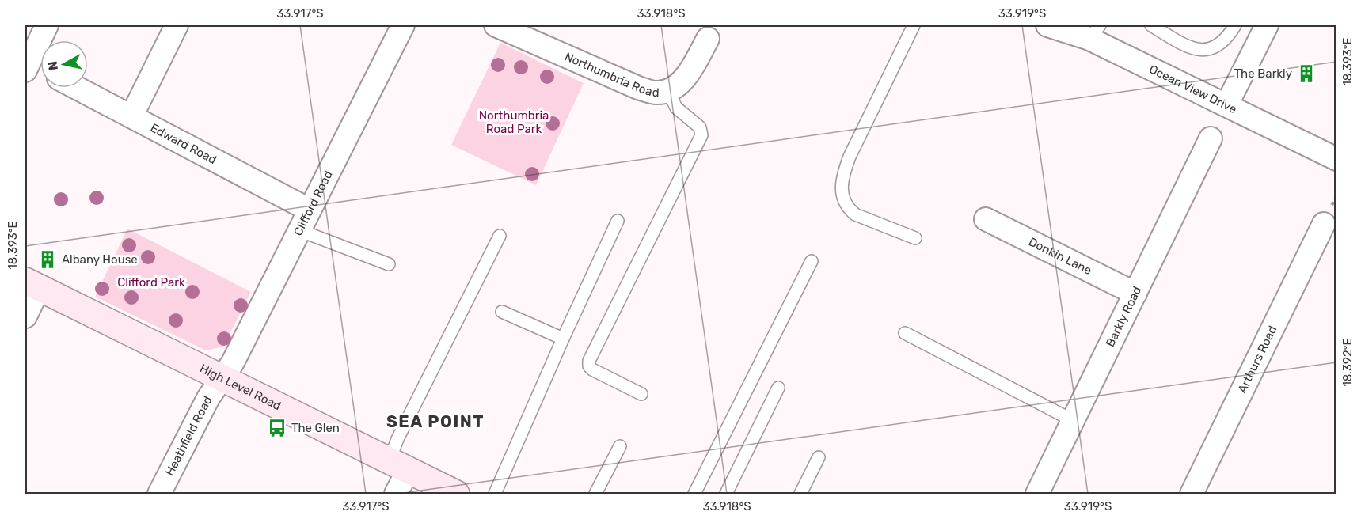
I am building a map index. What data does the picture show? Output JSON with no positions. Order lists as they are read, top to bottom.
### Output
{
  "streets": {
    "street": [
      "Northumbria Road",
      "Ocean View Drive",
      "Edward Road",
      "Clifford Road",
      "Donkin Lane",
      "Barkly Road",
      "Arthurs Road",
      "High Level Road",
      "Heathfield Road"
    ]
  },
  "crossings": [
    ["Edward Road", "Clifford Road"],
    ["Clifford Road", "High Level Road"],
    ["Clifford Road", "Heathfield Road"],
    ["Donkin Lane", "Barkly Road"],
    ["High Level Road", "Heathfield Road"]
  ],
  "districts": ["SEA POINT"],
  "parks": ["Northumbria Road Park", "Clifford Park"],
  "places": {
    "building": ["The Barkly", "Albany House"],
    "bus stop": ["The Glen"]
  },
  "north": "left",
  "coordinates": [
    "33.917°S",
    "33.918°S",
    "33.919°S",
    "18.393°E",
    "18.392°E"
  ]
}
